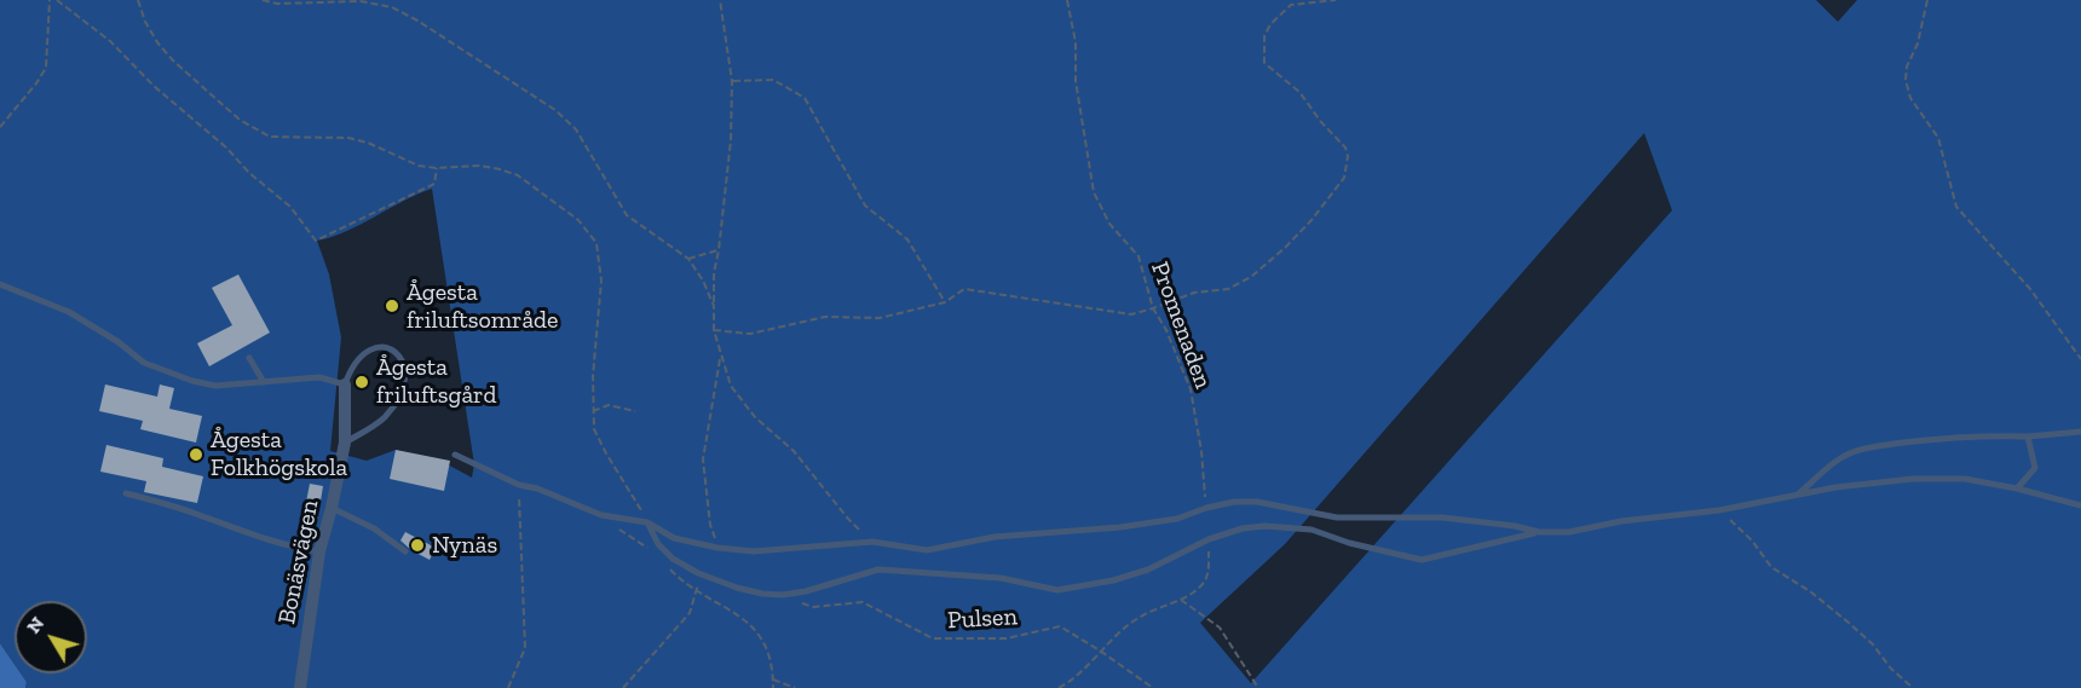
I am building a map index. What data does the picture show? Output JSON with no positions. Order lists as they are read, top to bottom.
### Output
{
  "streets": {
    "street": ["Bonäsvägen"],
    "path": ["Promenaden", "Pulsen"]
  },
  "places": [
    "Ågesta friluftsområde",
    "Ågesta friluftsgård",
    "Ågesta Folkhögskola",
    "Nynäs"
  ],
  "north": "top left"
}
